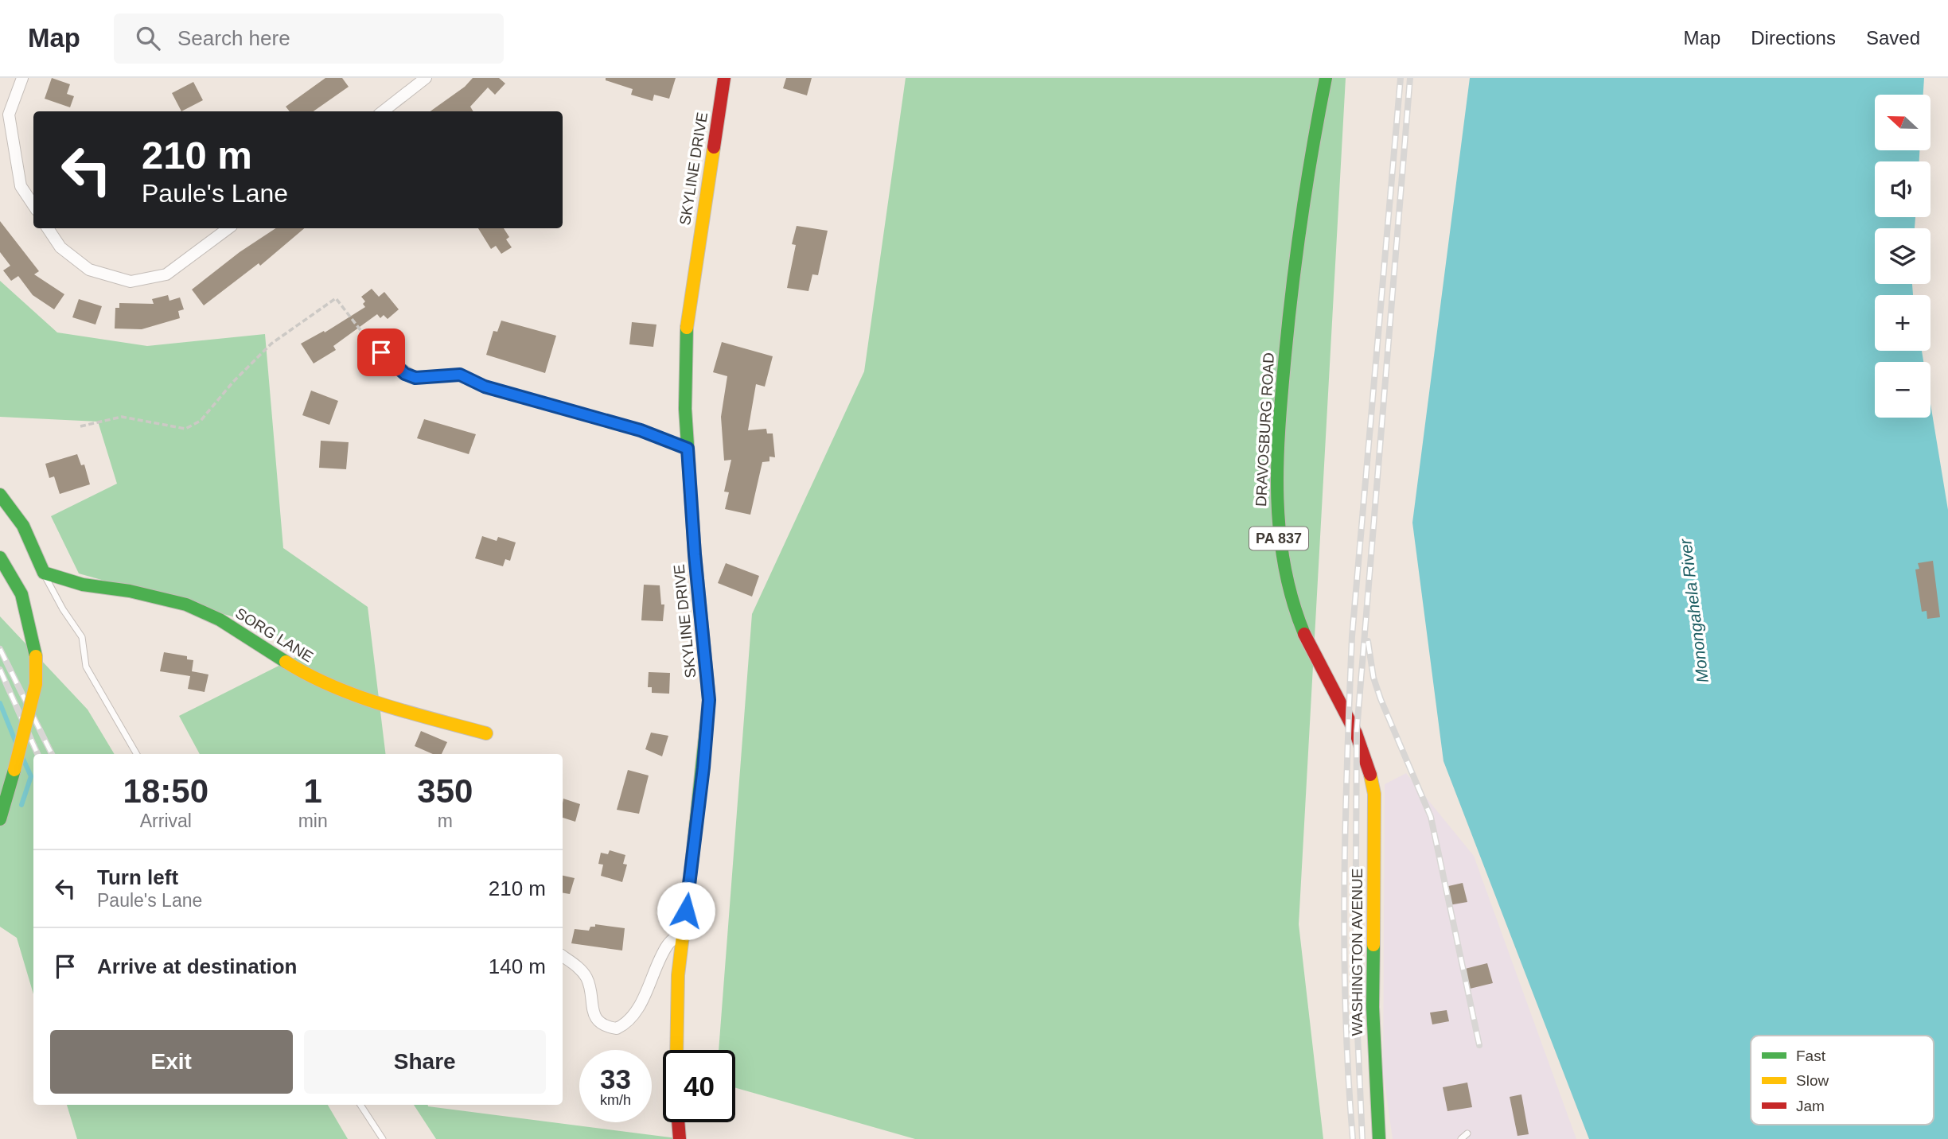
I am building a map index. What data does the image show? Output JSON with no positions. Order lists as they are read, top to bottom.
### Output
{
  "streets": {
    "street": [
      "SKYLINE DRIVE",
      "DRAVOSBURG ROAD",
      "PA 837",
      "SORG LANE",
      "WASHINGTON AVENUE"
    ]
  },
  "crossings": [
    ["DRAVOSBURG ROAD", "WASHINGTON AVENUE"]
  ],
  "water": ["Monongahela River"],
  "legend": ["Fast", "Slow", "Jam"],
  "north": "left",
  "page": {
    "header": "Map",
    "search": "Search here",
    "nav": ["Map", "Directions", "Saved"],
    "map_buttons": ["+", "−"],
    "turn": ["210 m", "Paule's Lane"],
    "eta": [
      "18:50",
      "Arrival",
      "1",
      "min",
      "350",
      "m"
    ],
    "list": [
      {
        "name": "Turn left",
        "note": "Paule's Lane",
        "value": "210 m"
      },
      {
        "name": "Arrive at destination",
        "value": "140 m"
      }
    ],
    "buttons": ["Exit", "Share"],
    "speed": "33 km/h",
    "limit": "40"
  }
}
